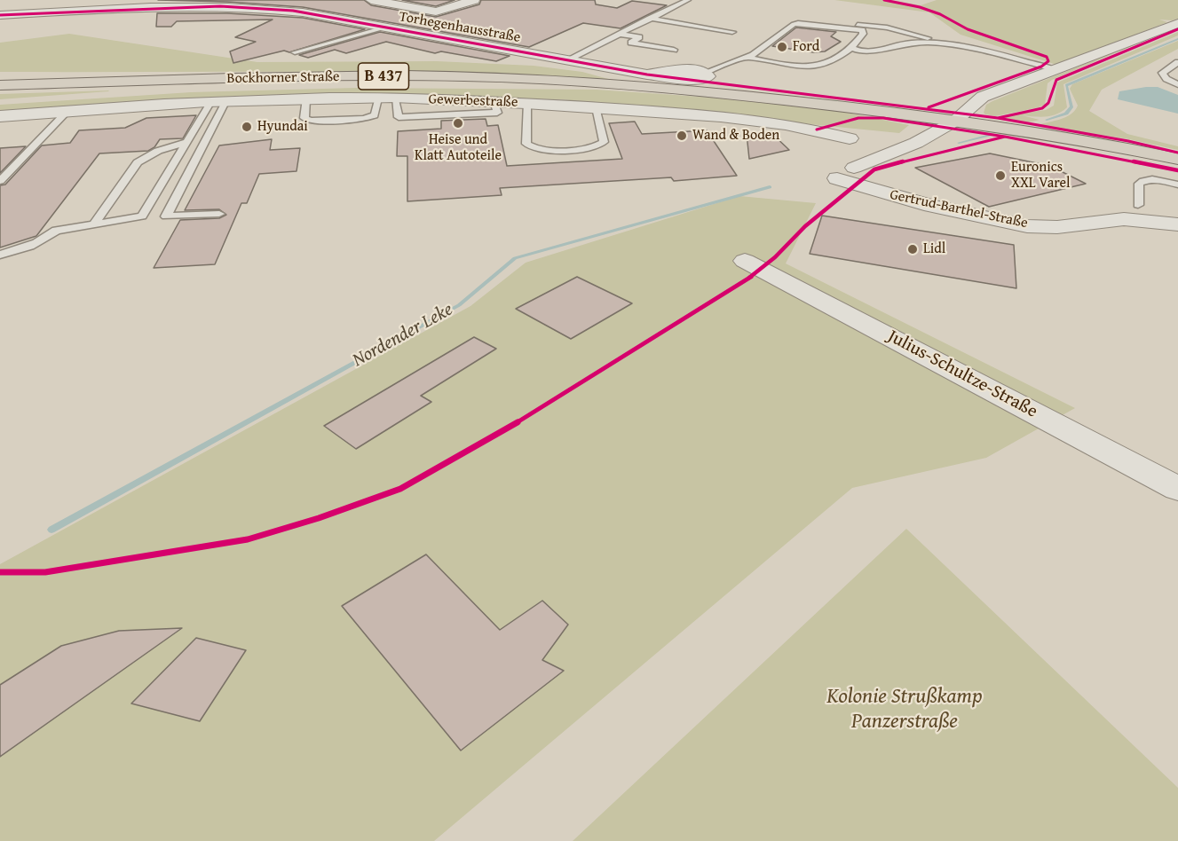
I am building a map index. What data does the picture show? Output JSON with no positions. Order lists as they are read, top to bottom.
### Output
{
  "streets": {
    "main road": ["B 437", "Bockhorner Straße"],
    "street": [
      "Torhegenhausstraße",
      "Gewerbestraße",
      "Gertrud-Barthel-Straße",
      "Julius-Schultze-Straße"
    ]
  },
  "crossings": [
    ["B 437", "Bockhorner Straße"],
    ["B 437", "Gertrud-Barthel-Straße"],
    ["Bockhorner Straße", "Gertrud-Barthel-Straße"]
  ],
  "water": ["Nordender Leke"],
  "parks": ["Kolonie Strußkamp Panzerstraße"],
  "places": [
    "Ford",
    "Heise und Klatt Autoteile",
    "Hyundai",
    "Wand & Boden",
    "Euronics XXL Varel",
    "Lidl"
  ]
}
